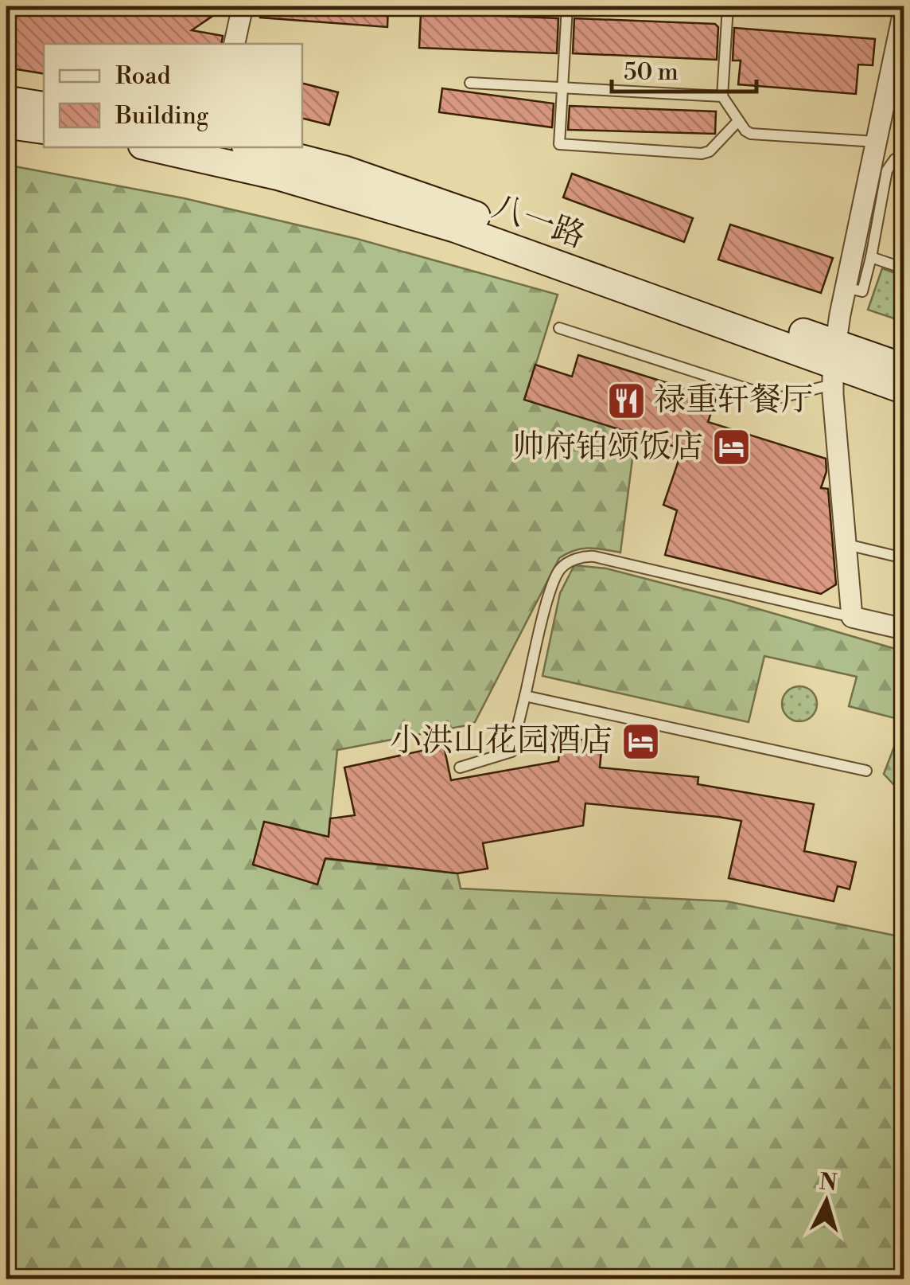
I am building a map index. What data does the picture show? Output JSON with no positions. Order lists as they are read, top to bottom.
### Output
{
  "streets": {
    "main road": ["八一路"]
  },
  "places": {
    "restaurant": ["禄重轩餐厅"],
    "hotel": ["帅府铂颂饭店", "小洪山花园酒店"]
  },
  "legend": ["Road", "Building"],
  "scale_bar": "50 m",
  "north": "top"
}
